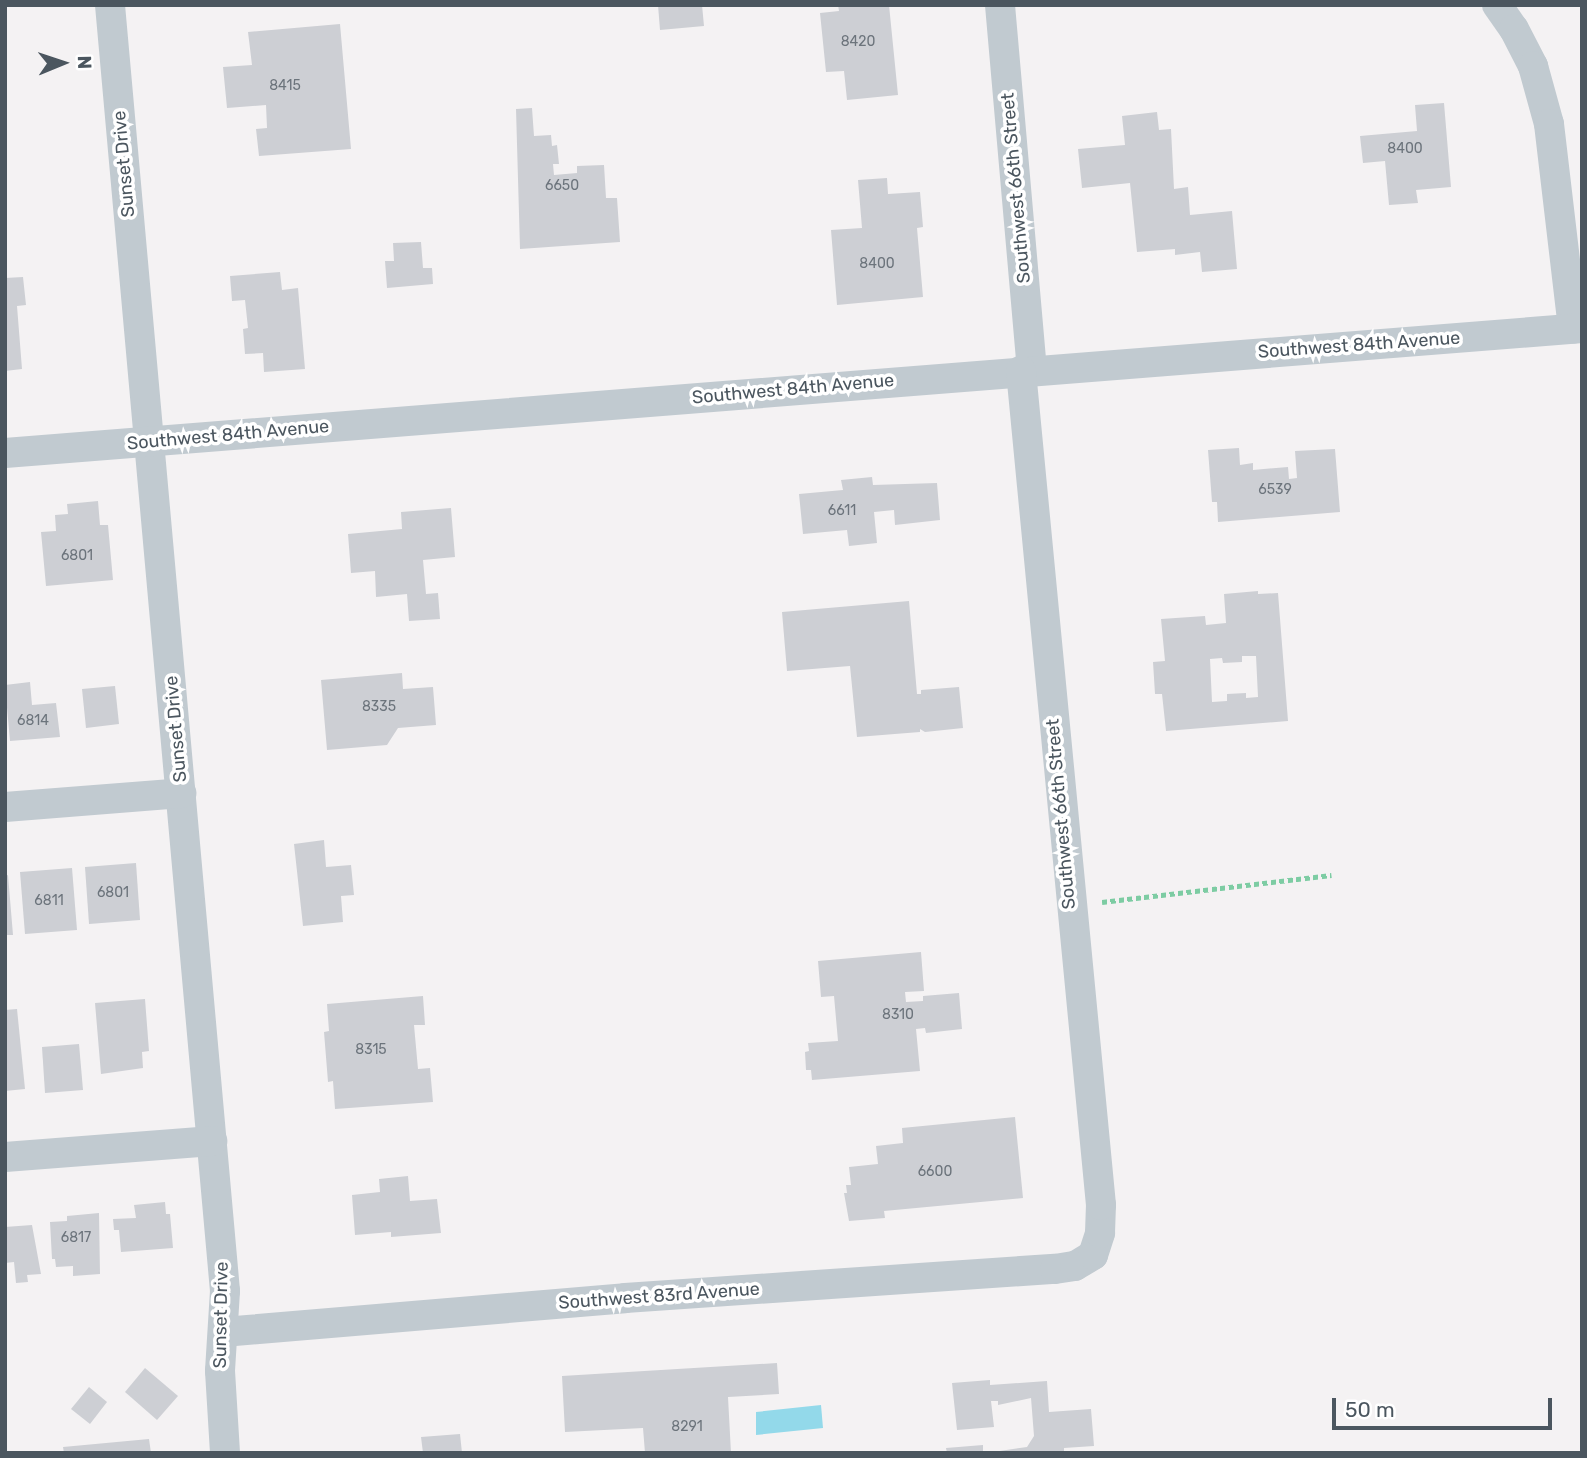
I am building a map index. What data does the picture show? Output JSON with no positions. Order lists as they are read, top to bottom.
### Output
{
  "streets": {
    "street": [
      "Sunset Drive",
      "Southwest 66th Street",
      "Southwest 84th Avenue",
      "Southwest 83rd Avenue"
    ]
  },
  "crossings": [
    ["Sunset Drive", "Southwest 84th Avenue"],
    ["Sunset Drive", "Southwest 83rd Avenue"],
    ["Southwest 66th Street", "Southwest 84th Avenue"],
    ["Southwest 66th Street", "Southwest 83rd Avenue"]
  ],
  "house_numbers": [
    "8420",
    "8415",
    "8400",
    "6650",
    "8400",
    "6539",
    "6611",
    "6801",
    "8335",
    "6814",
    "6801",
    "6811",
    "8310",
    "8315",
    "6600",
    "6817",
    "8291"
  ],
  "scale_bar": "50 m",
  "north": "right"
}
